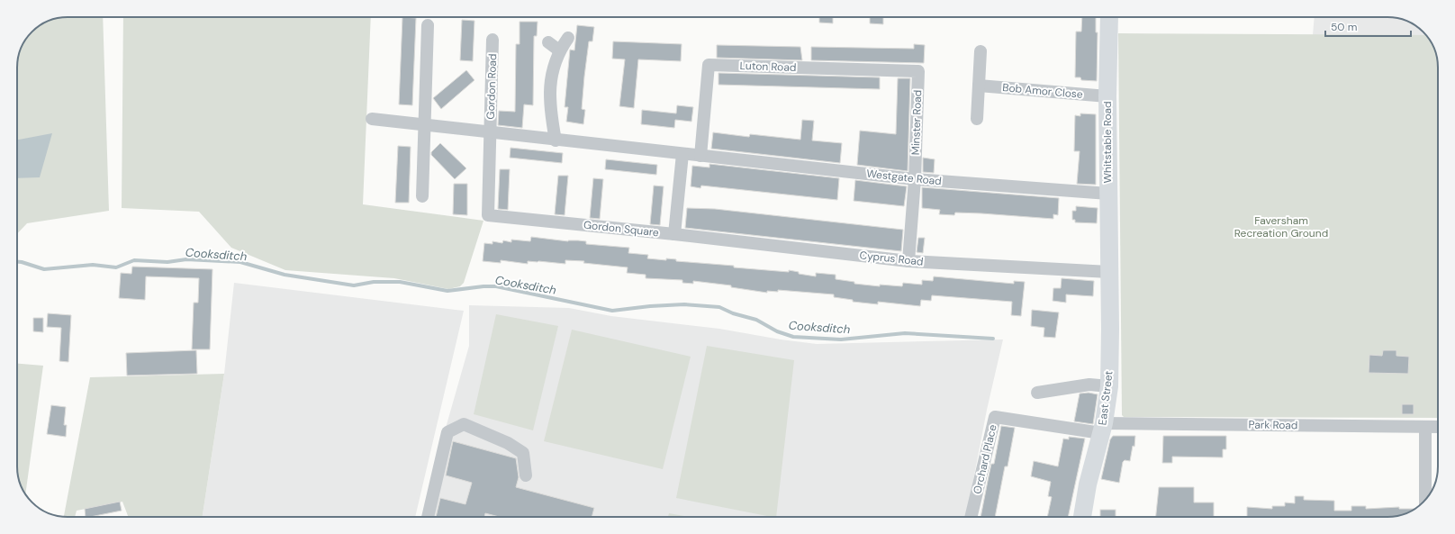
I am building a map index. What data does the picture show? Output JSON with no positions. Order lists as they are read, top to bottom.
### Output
{
  "streets": {
    "main road": ["Whitstable Road", "East Street"],
    "street": [
      "Luton Road",
      "Gordon Road",
      "Bob Amor Close",
      "Minster Road",
      "Westgate Road",
      "Gordon Square",
      "Cyprus Road",
      "Park Road",
      "Orchard Place"
    ]
  },
  "crossings": [
    ["Luton Road", "Minster Road"],
    ["Luton Road", "Westgate Road"],
    ["Gordon Road", "Gordon Square"],
    ["Bob Amor Close", "Whitstable Road"],
    ["Minster Road", "Westgate Road"],
    ["Minster Road", "Cyprus Road"],
    ["Whitstable Road", "Westgate Road"],
    ["Whitstable Road", "Cyprus Road"],
    ["Whitstable Road", "East Street"],
    ["Gordon Square", "Cyprus Road"],
    ["Cyprus Road", "East Street"],
    ["East Street", "Park Road"],
    ["East Street", "Orchard Place"],
    ["Park Road", "Orchard Place"]
  ],
  "water": ["Cooksditch"],
  "parks": ["Faversham Recreation Ground"],
  "scale_bar": "50 m"
}
